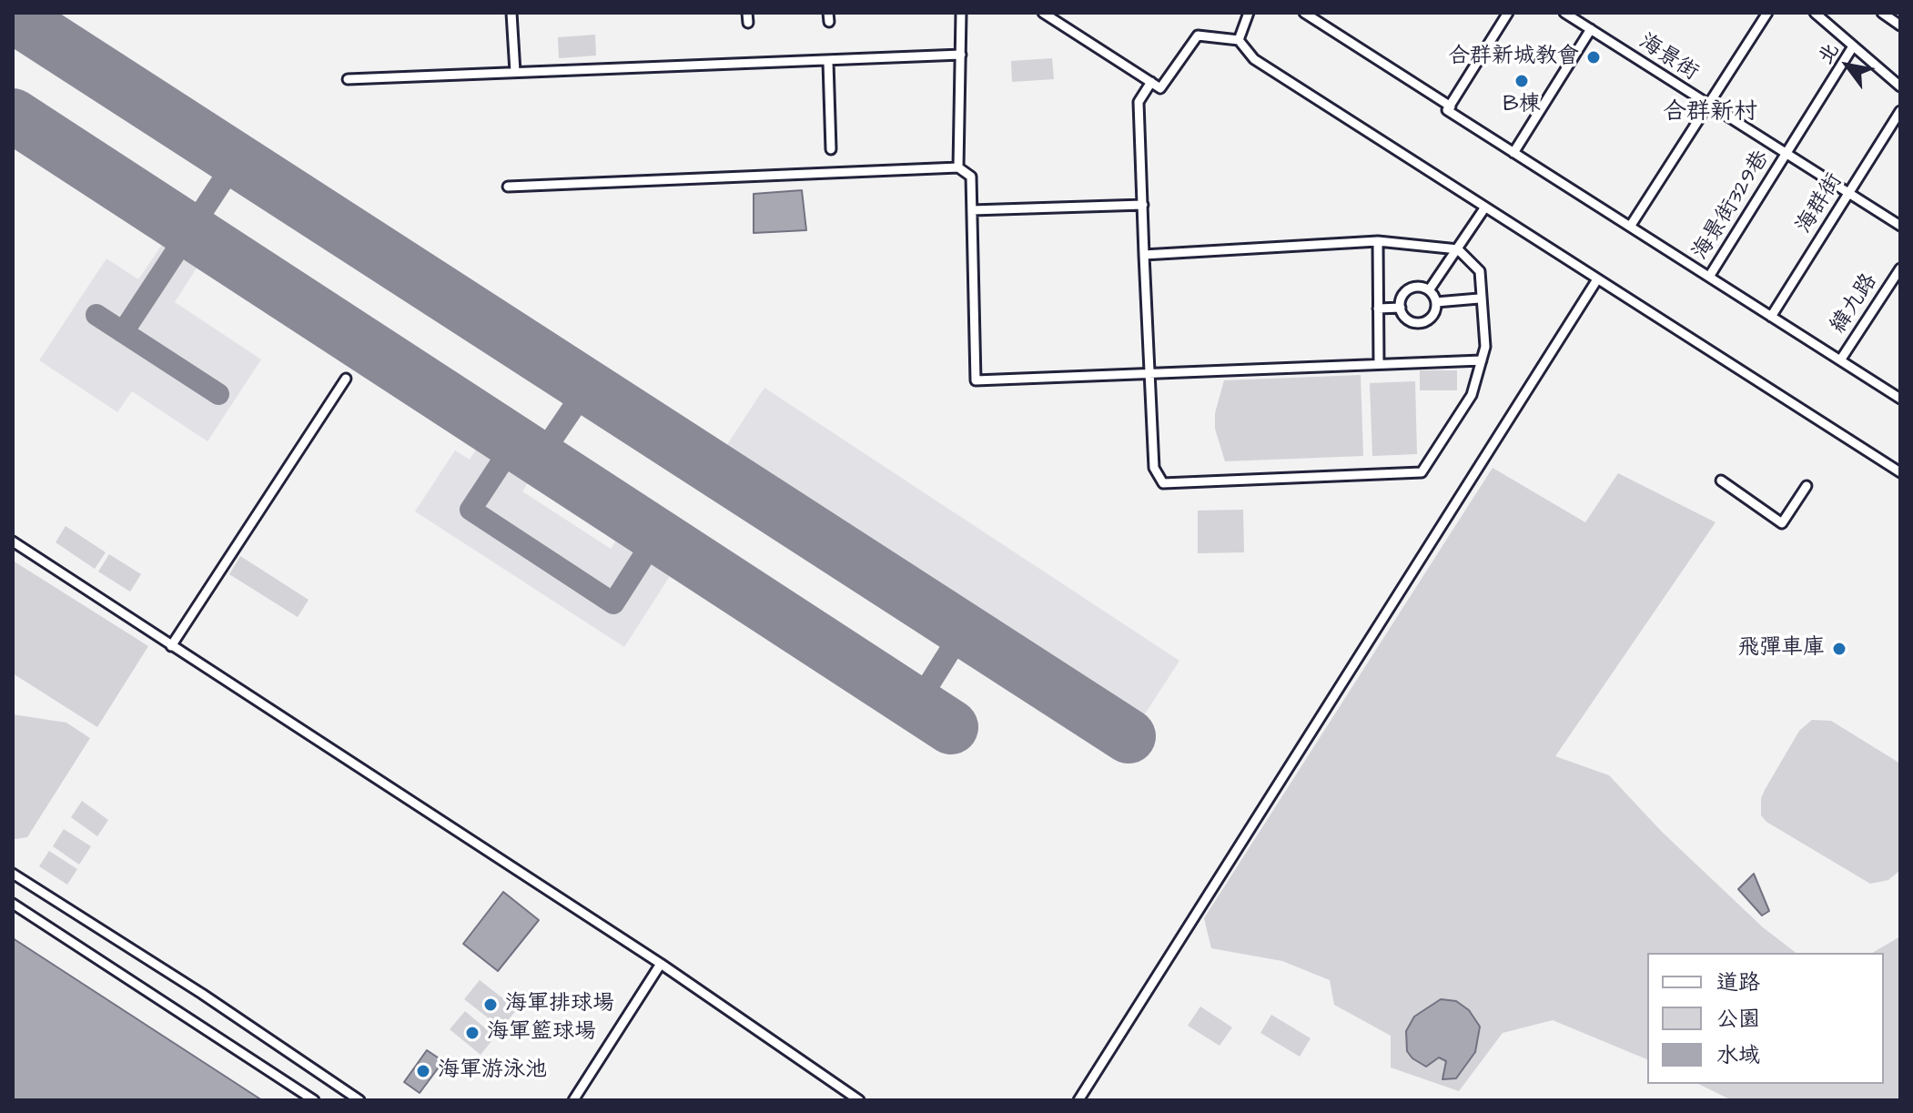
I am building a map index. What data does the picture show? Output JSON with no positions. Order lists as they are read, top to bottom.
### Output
{
  "streets": {
    "street": [
      "海景街",
      "海群街",
      "海景街329巷",
      "緯九路"
    ]
  },
  "crossings": [
    ["海景街", "海群街"],
    ["海景街", "海景街329巷"]
  ],
  "districts": ["合群新村"],
  "places": [
    "合群新城教會",
    "B棟",
    "飛彈車庫",
    "海軍排球場",
    "海軍籃球場",
    "海軍游泳池"
  ],
  "legend": ["道路", "公園", "水域"],
  "north": "top left"
}
